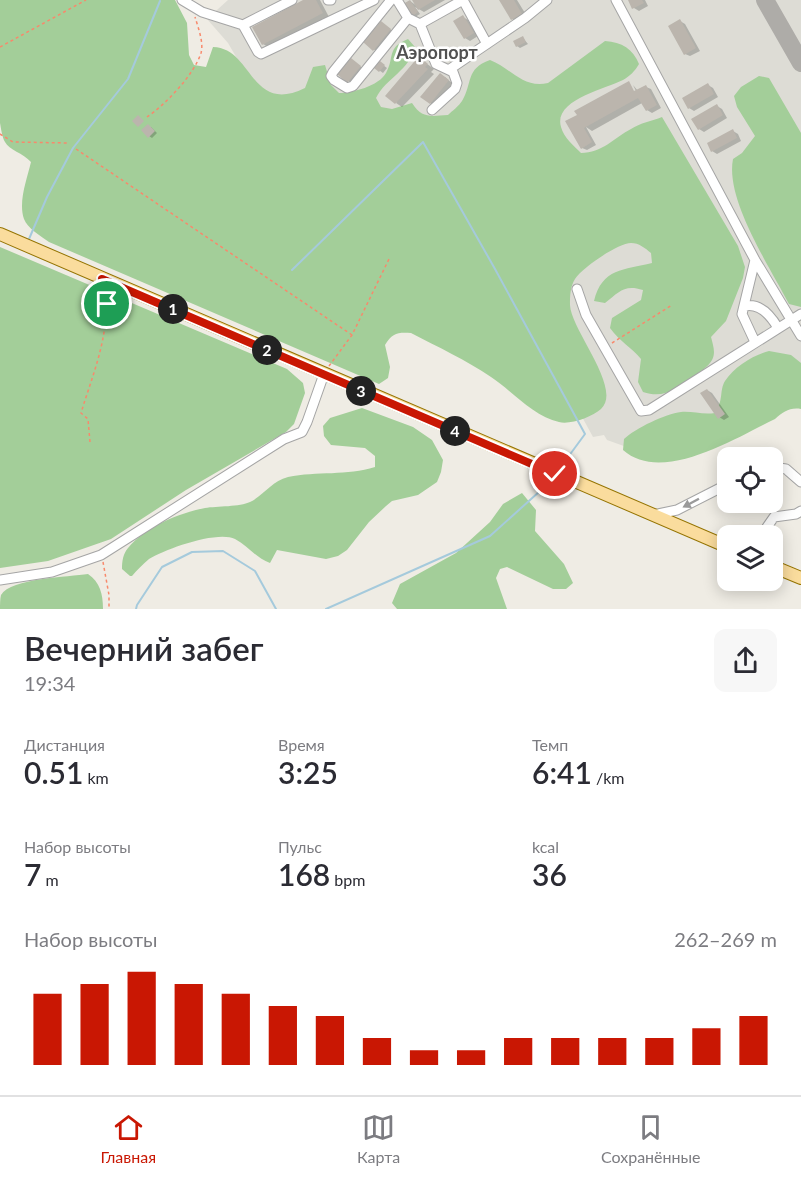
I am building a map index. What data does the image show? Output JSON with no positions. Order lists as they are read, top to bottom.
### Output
{
  "districts": ["Аэропорт"],
  "page": {
    "pins": [
      "1",
      "2",
      "3",
      "4"
    ],
    "heading": ["Вечерний забег", "19:34"],
    "stats": [
      ["Дистанция", "0.51 km"],
      ["Время", "3:25"],
      ["Темп", "6:41 /km"],
      ["Набор высоты", "7 m"],
      ["Пульс", "168 bpm"],
      ["kcal", "36"]
    ],
    "chart": ["Набор высоты", "262–269 m"],
    "tabs": ["Главная", "Карта", "Сохранённые"]
  }
}
